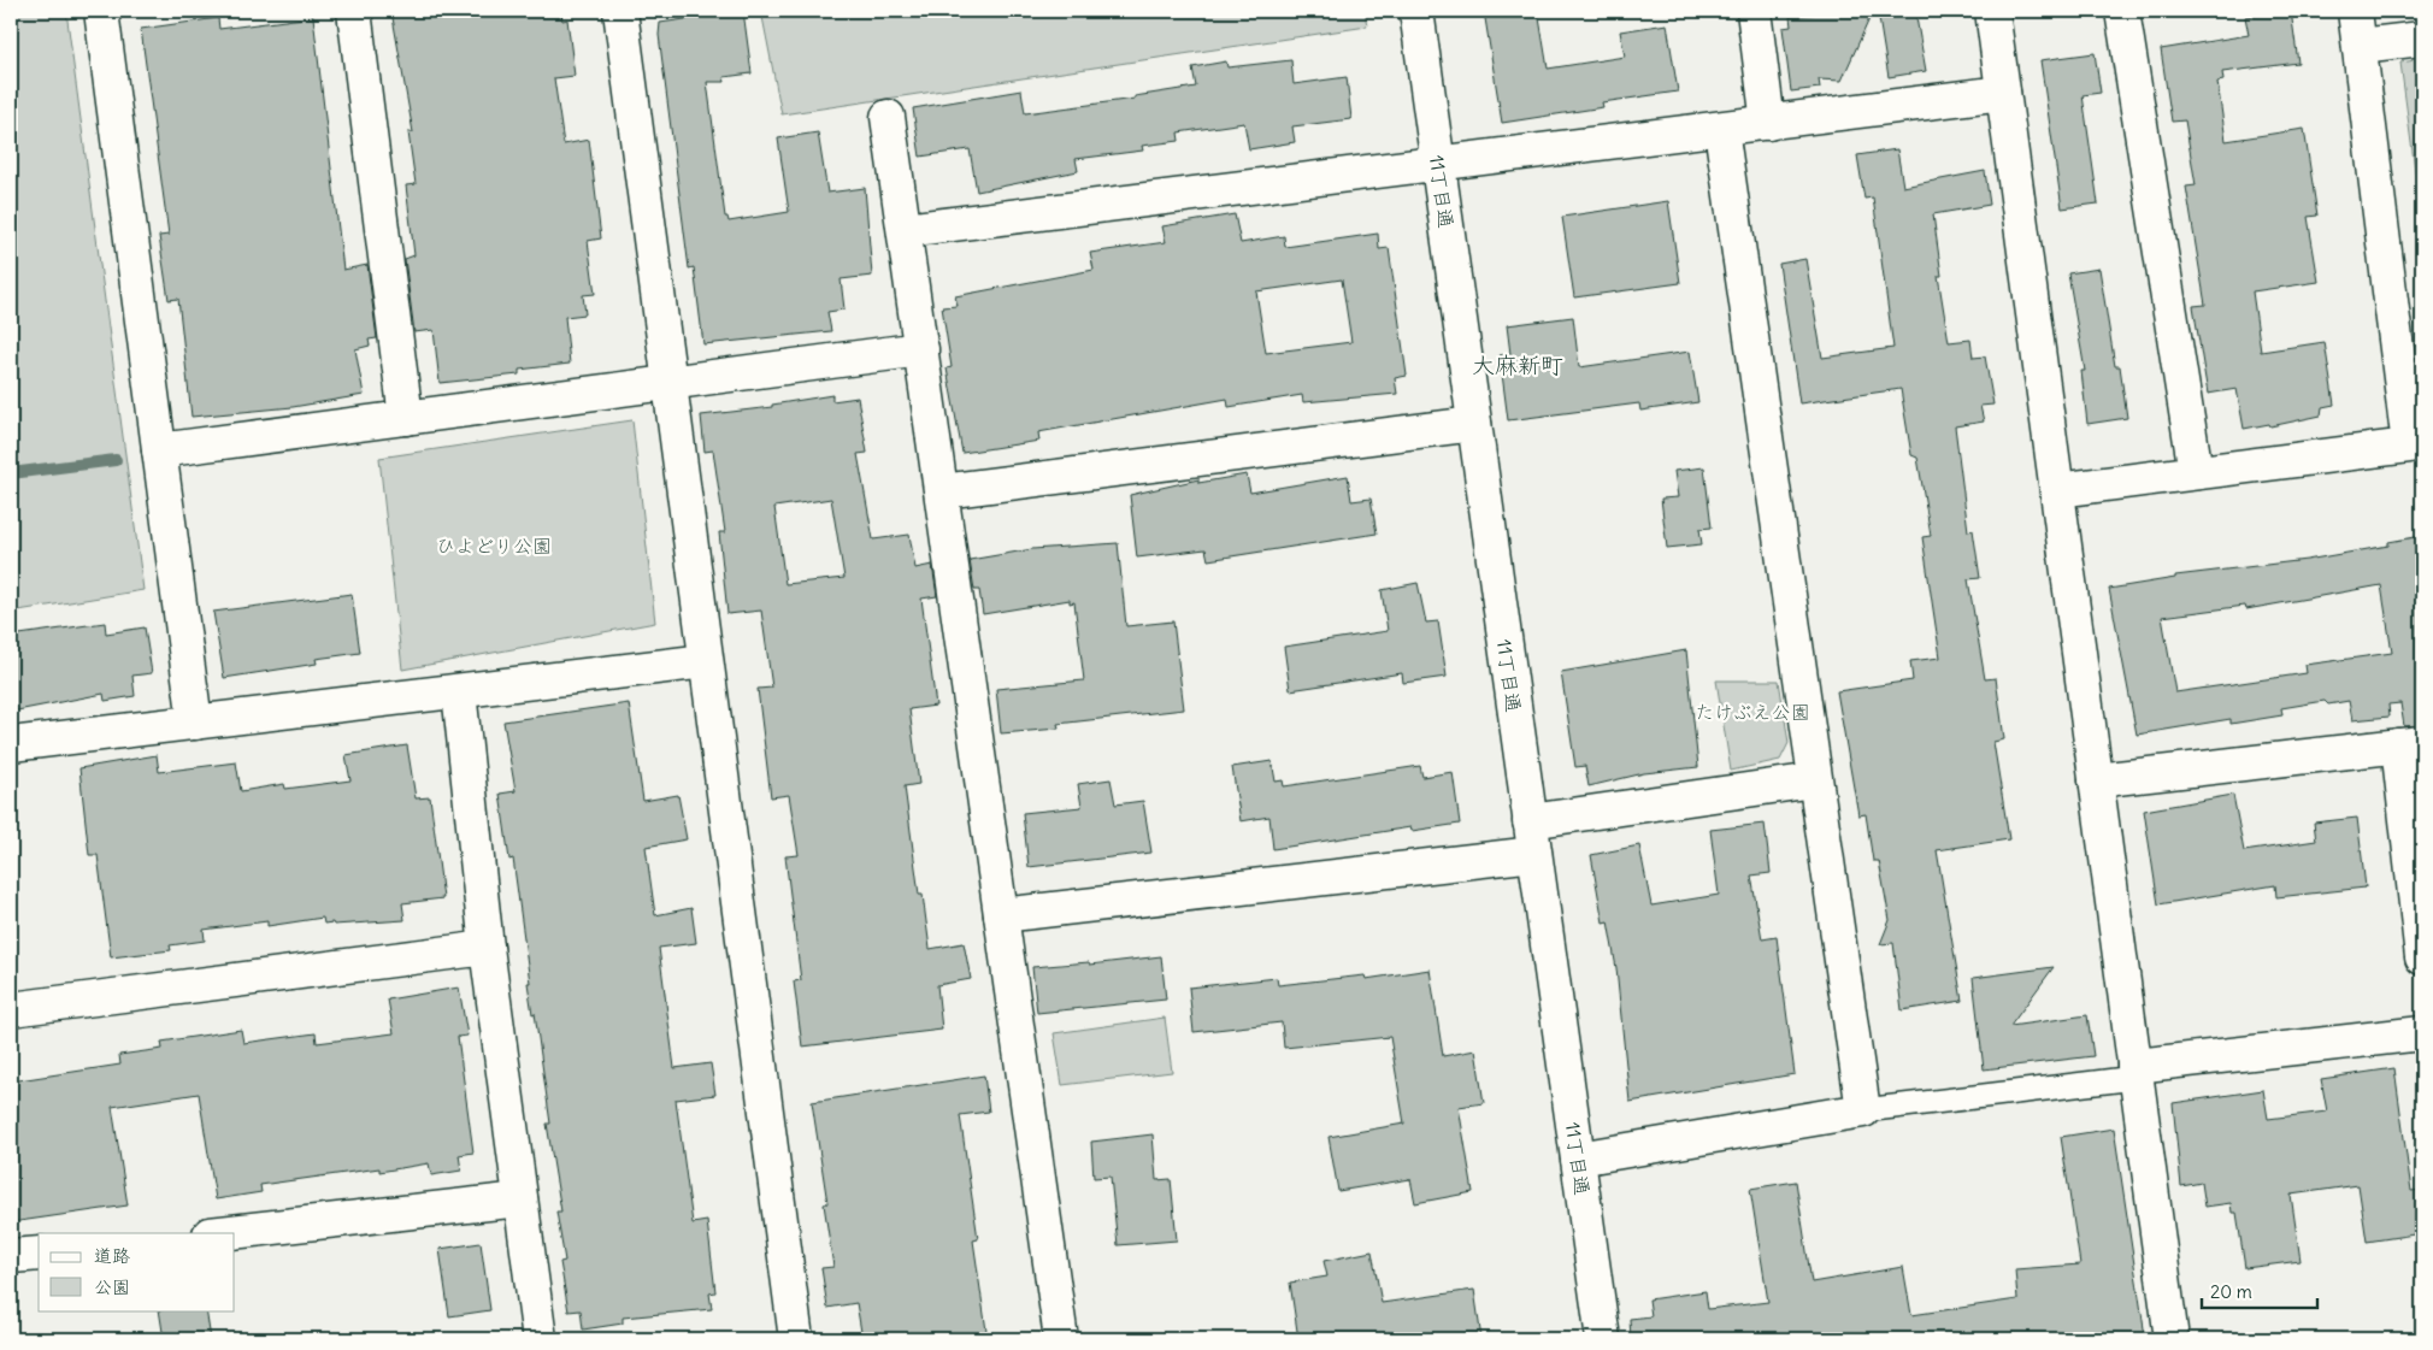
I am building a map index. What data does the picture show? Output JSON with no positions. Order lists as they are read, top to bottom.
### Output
{
  "streets": {
    "street": ["11丁目通"]
  },
  "districts": ["大麻新町"],
  "parks": ["ひよどり公園", "たけぶえ公園"],
  "legend": ["道路", "公園"],
  "scale_bar": "20 m"
}
